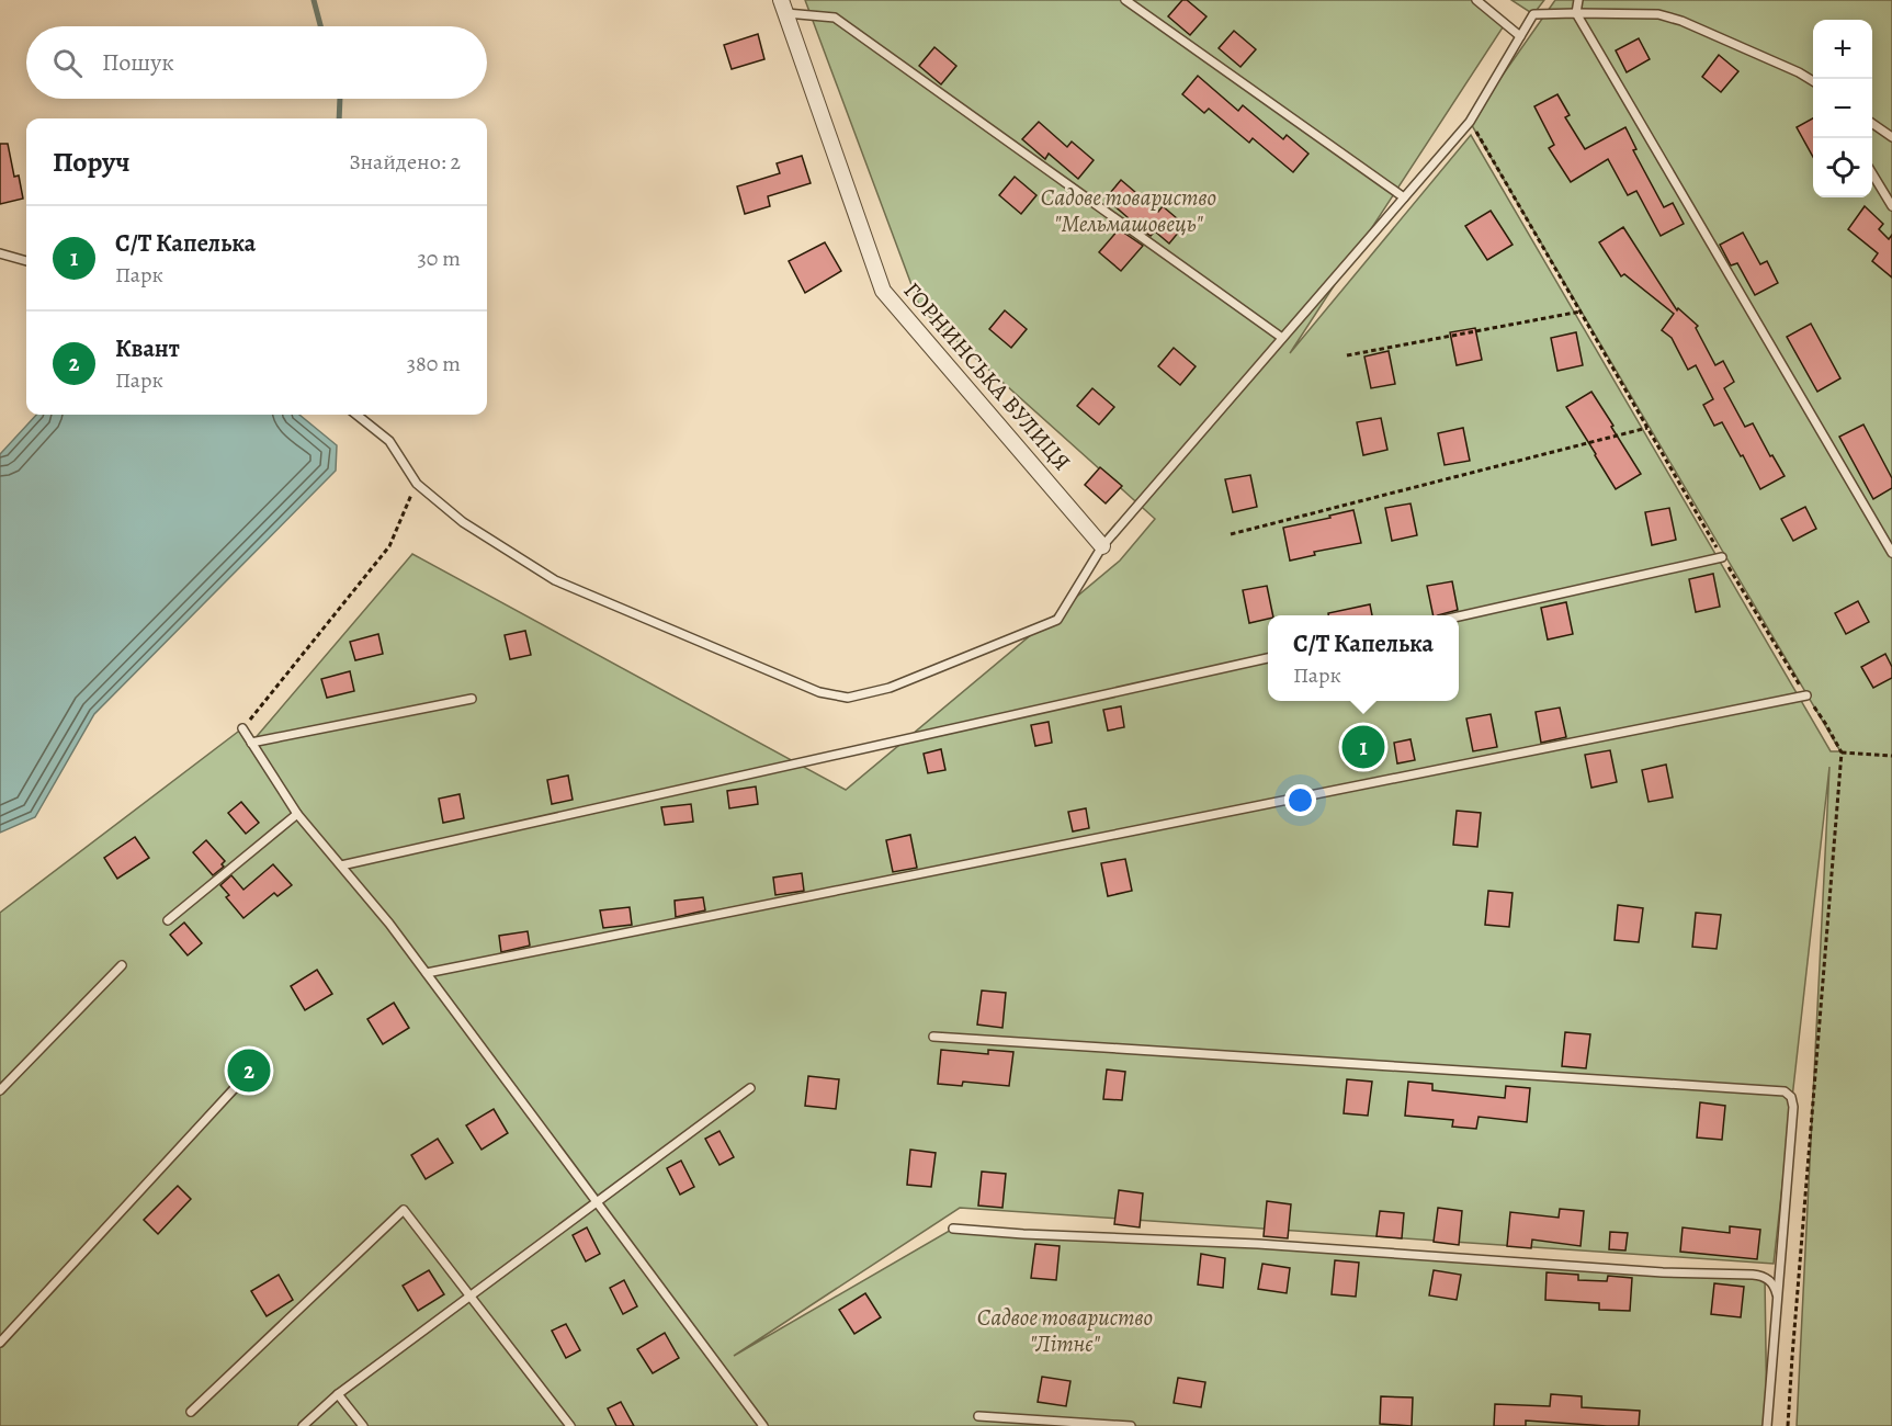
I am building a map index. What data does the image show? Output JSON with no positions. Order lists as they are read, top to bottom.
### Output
{
  "streets": {
    "street": ["ГОРНИНСЬКА ВУЛИЦЯ"]
  },
  "parks": ["Садове товариство \"Мельмашовець\"", "Садвое товариство \"Літнє\""],
  "page": {
    "map_buttons": ["+", "−"],
    "search": "Пошук",
    "heading": ["Поруч", "Знайдено: 2"],
    "list": [
      {
        "mark": "1",
        "name": "С/Т Капелька",
        "note": "Парк",
        "value": "30 m"
      },
      {
        "mark": "2",
        "name": "Квант",
        "note": "Парк",
        "value": "380 m"
      }
    ],
    "popup": ["С/Т Капелька", "Парк"],
    "pins": ["1", "2"]
  }
}
